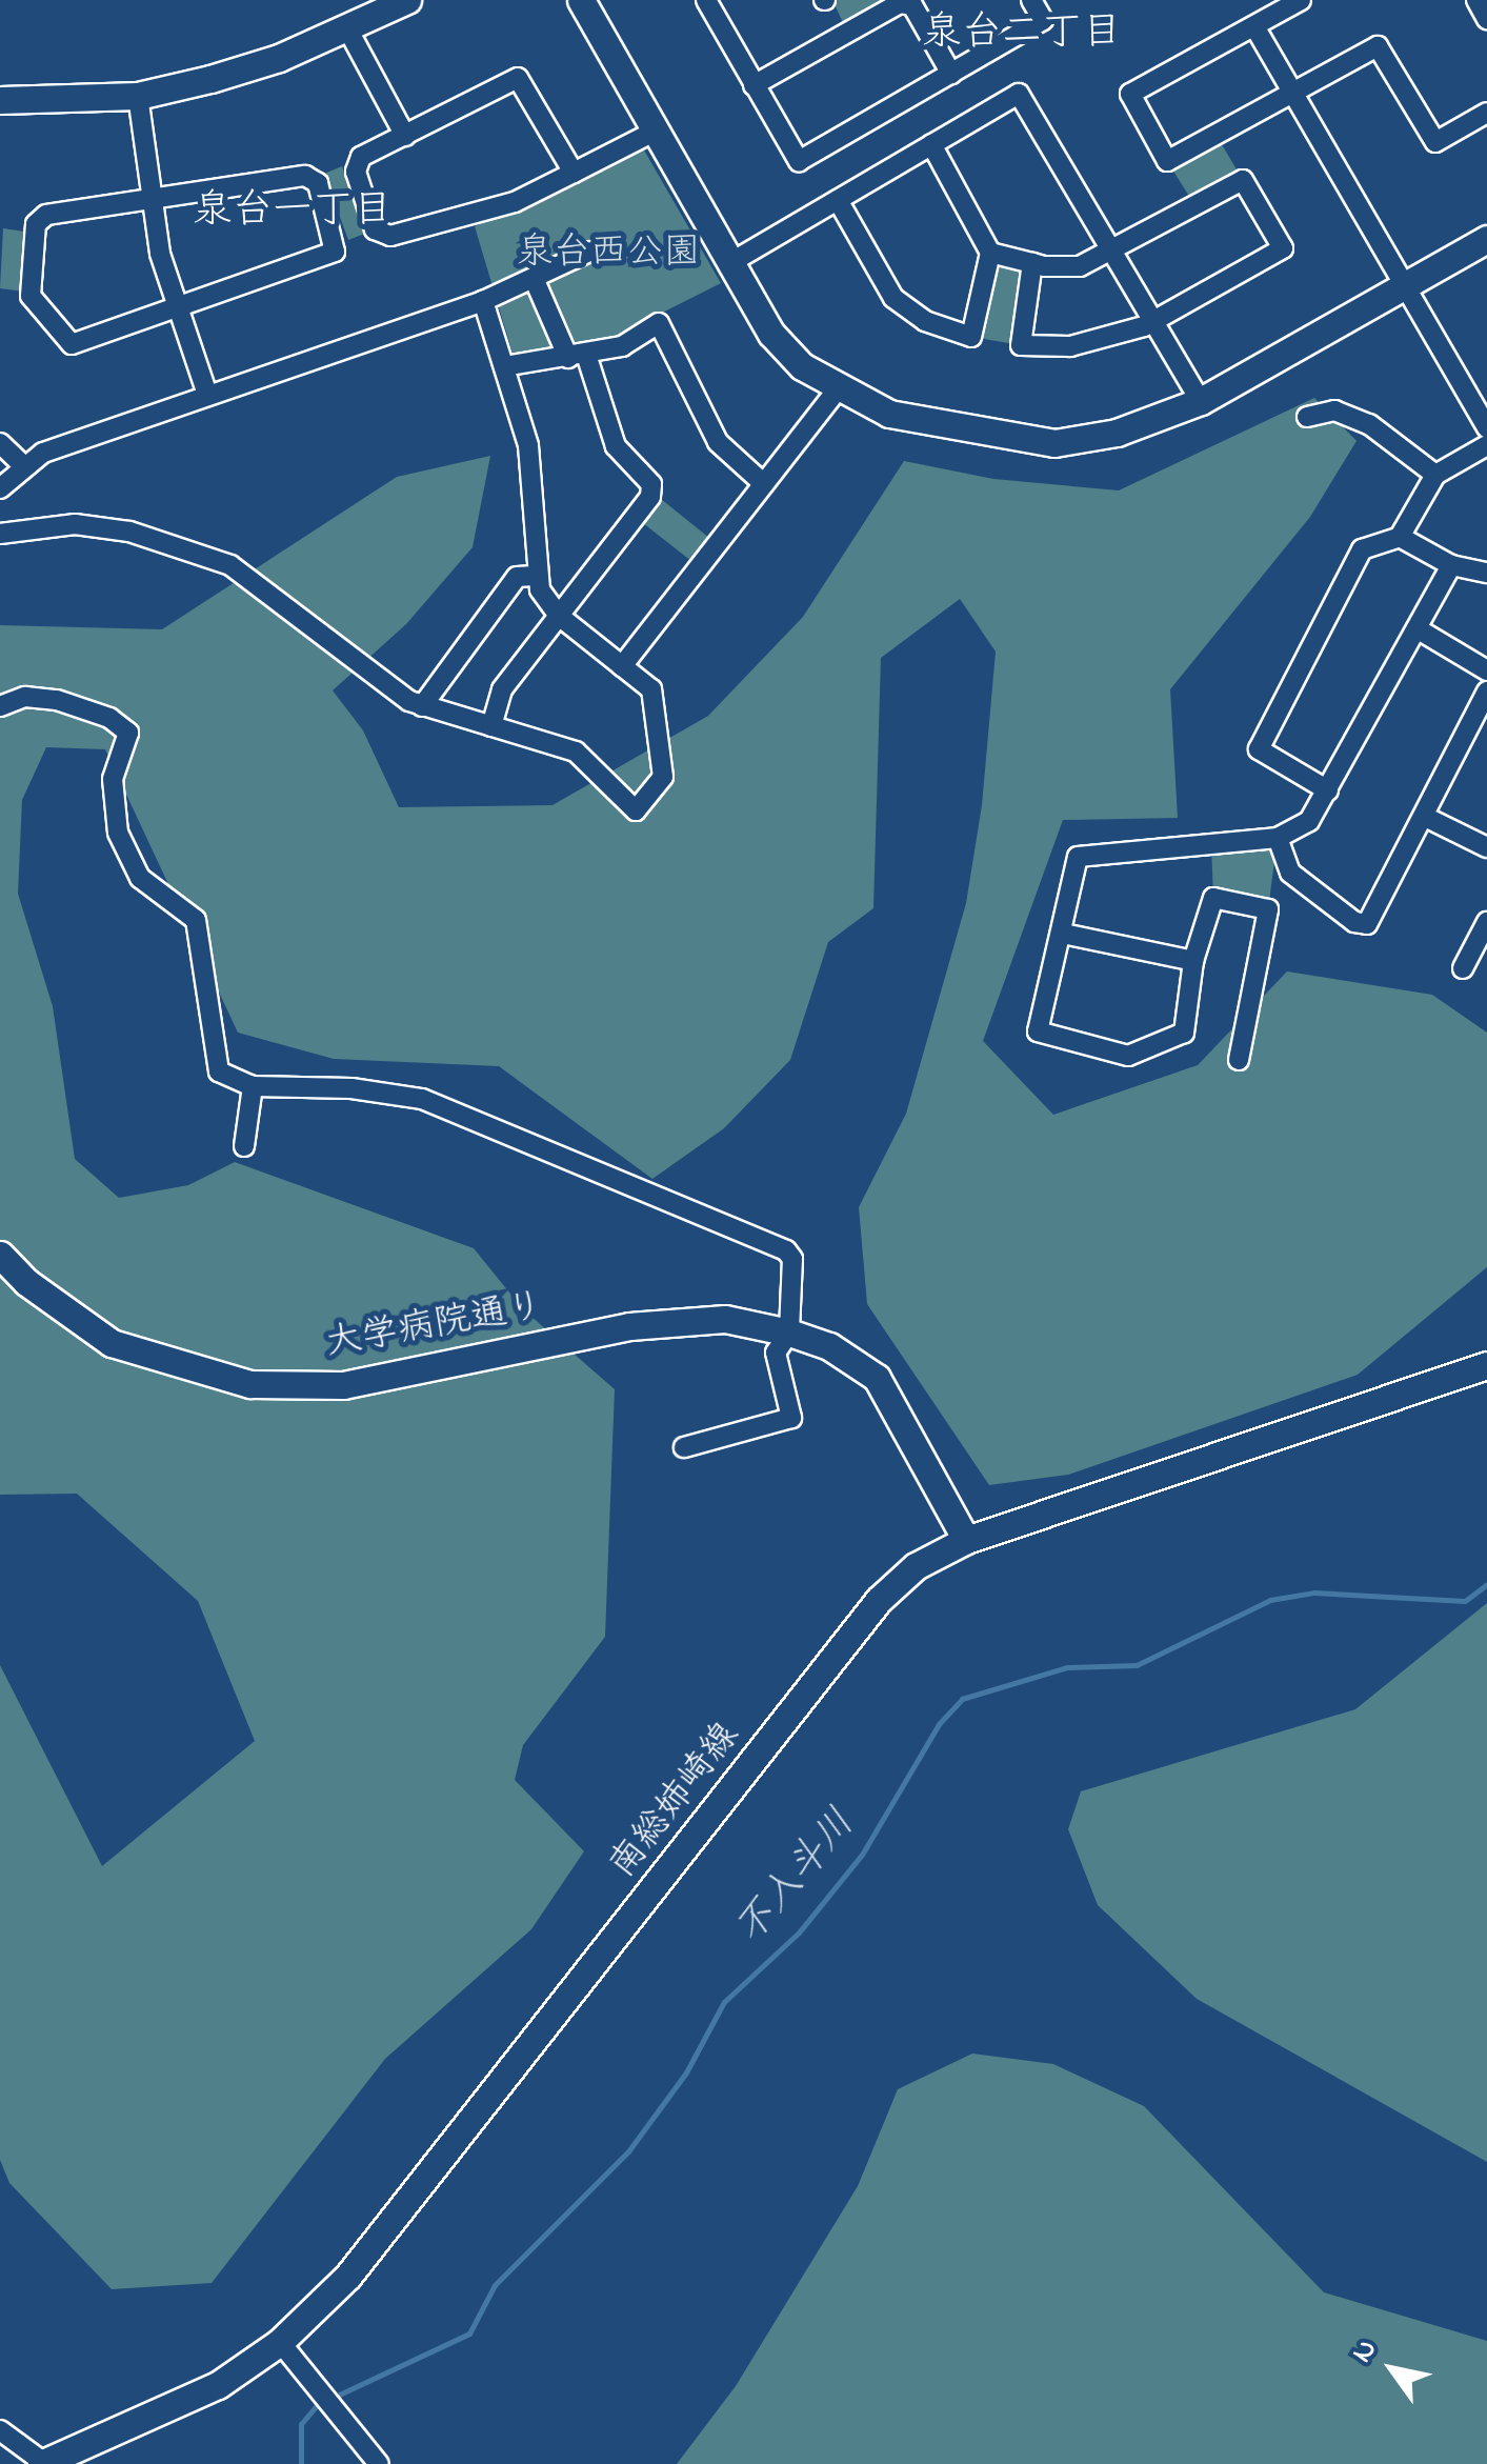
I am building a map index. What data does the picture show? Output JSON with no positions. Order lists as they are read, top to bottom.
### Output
{
  "streets": {
    "street": ["大学病院通り", "南総姉崎線"]
  },
  "crossings": [
    ["大学病院通り", "南総姉崎線"]
  ],
  "districts": ["泉台二丁目", "泉台一丁目"],
  "water": ["不入斗川"],
  "parks": ["泉台西公園"],
  "north": "top left"
}
